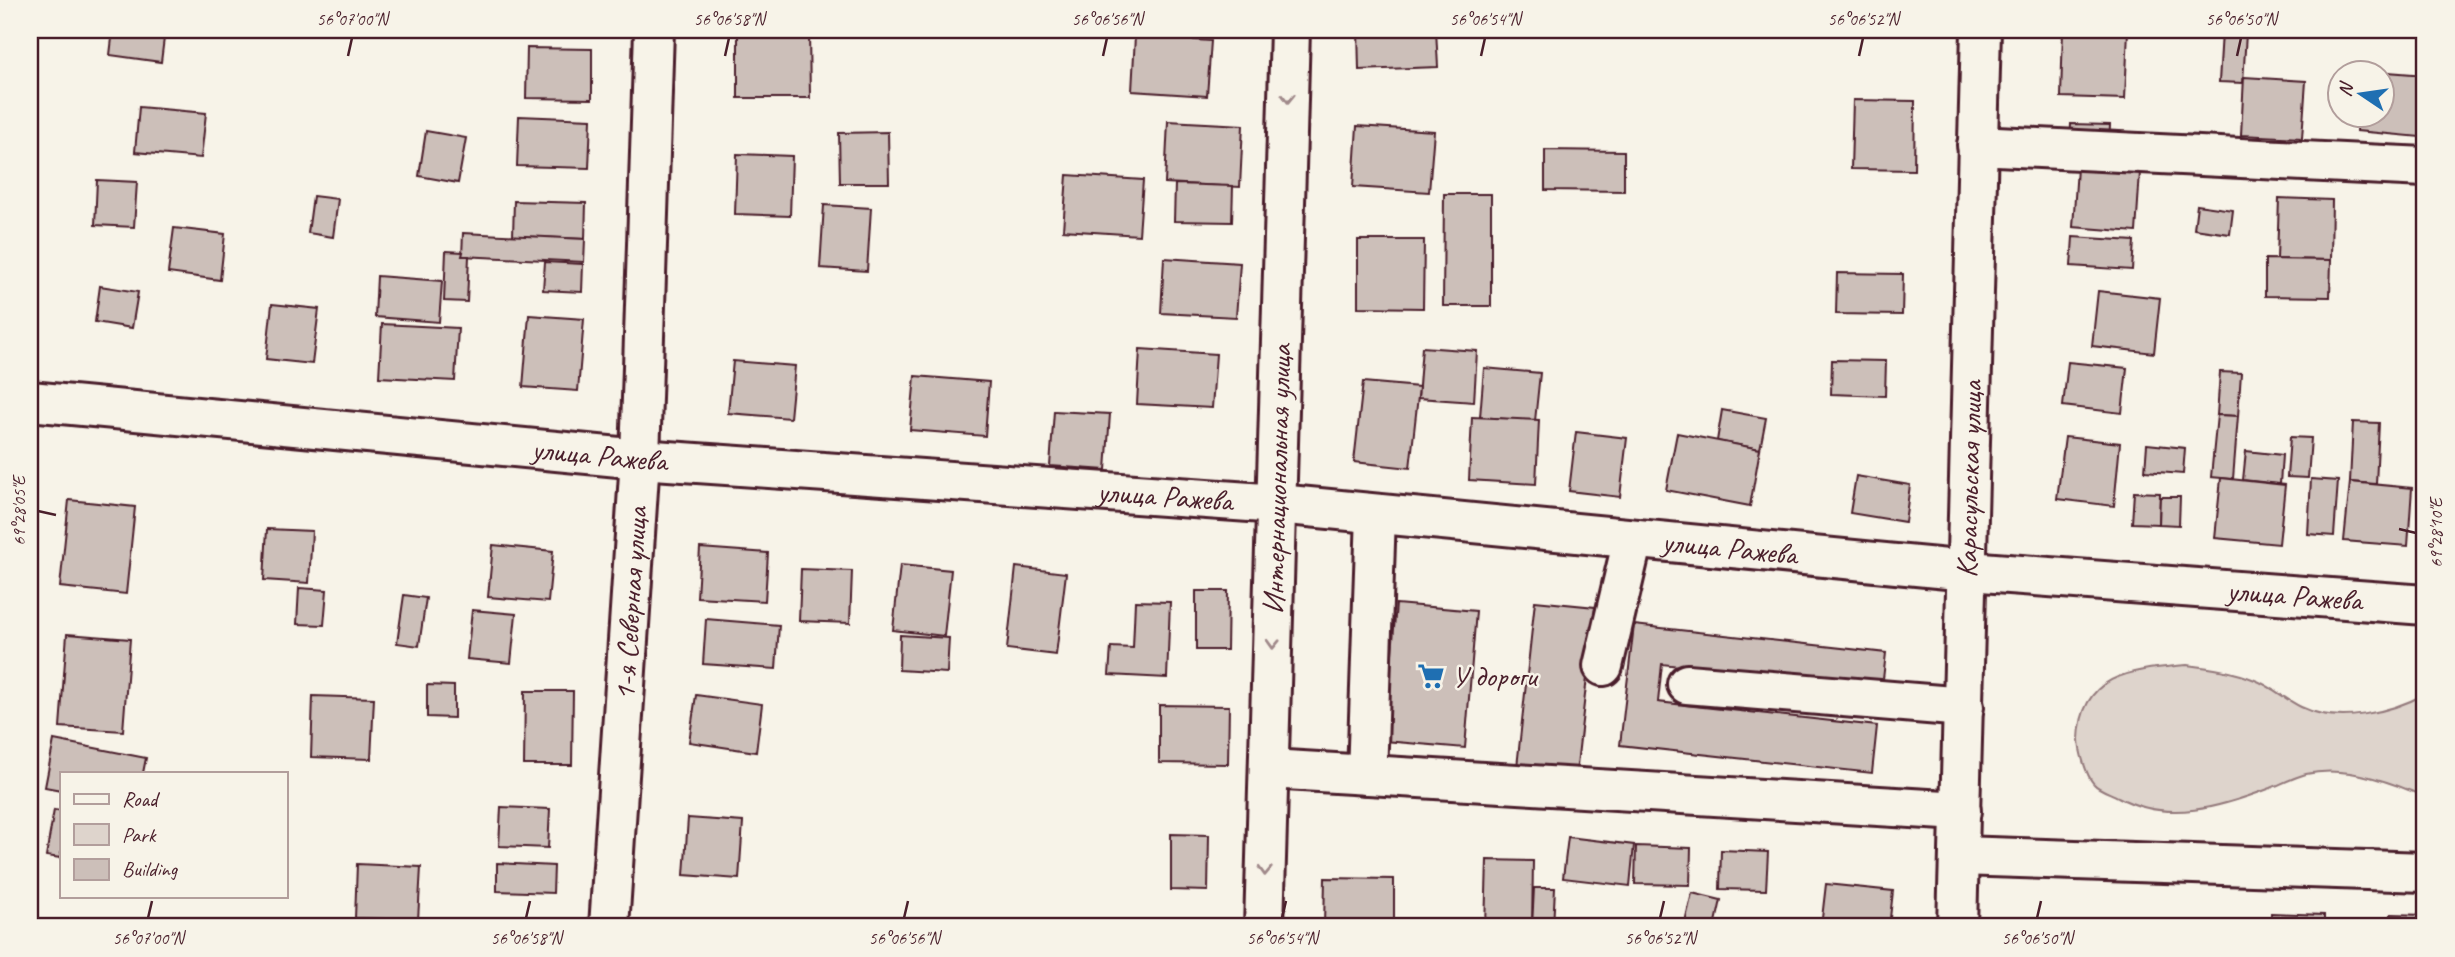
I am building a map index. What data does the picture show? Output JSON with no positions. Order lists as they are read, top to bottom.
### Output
{
  "streets": {
    "street": [
      "улица Ражева",
      "Интернациональная улица",
      "Карасульская улица",
      "1-я Северная улица"
    ]
  },
  "crossings": [
    ["улица Ражева", "Интернациональная улица"],
    ["улица Ражева", "Карасульская улица"],
    ["улица Ражева", "1-я Северная улица"]
  ],
  "places": {
    "supermarket": ["У дороги"]
  },
  "legend": ["Road", "Park", "Building"],
  "north": "left",
  "coordinates": [
    "56°07'00\"N",
    "56°06'58\"N",
    "56°06'56\"N",
    "56°06'54\"N",
    "56°06'52\"N",
    "56°06'50\"N",
    "69°28'05\"E",
    "69°28'10\"E"
  ]
}
